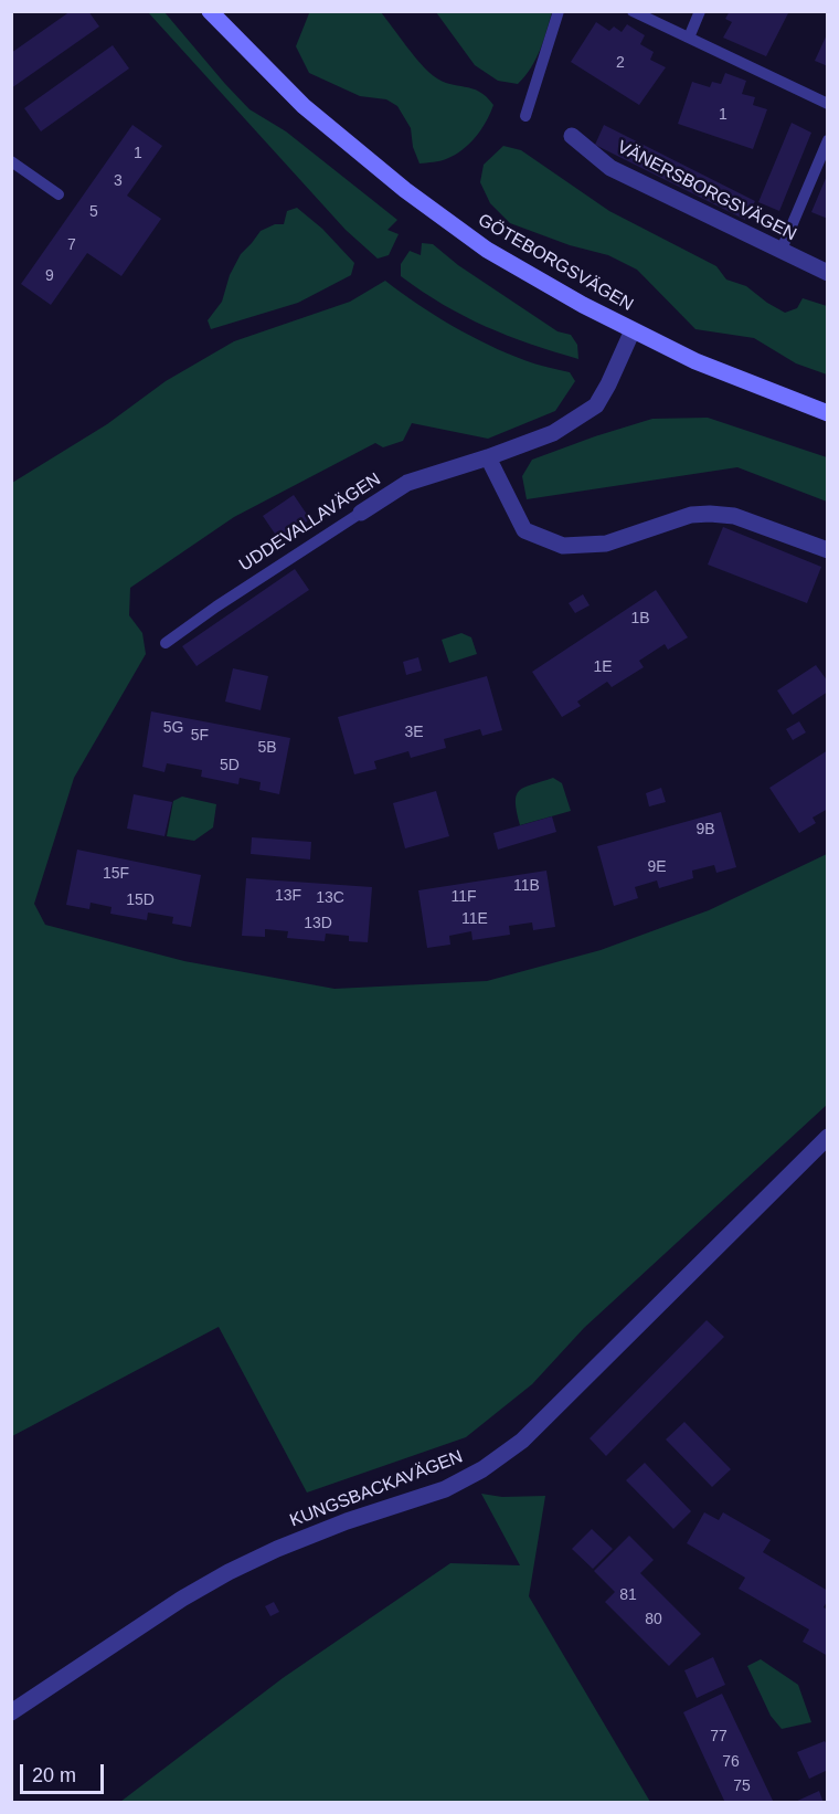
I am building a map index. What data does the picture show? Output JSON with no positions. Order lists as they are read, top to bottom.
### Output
{
  "streets": {
    "street": [
      "VÄNERSBORGSVÄGEN",
      "GÖTEBORGSVÄGEN",
      "UDDEVALLAVÄGEN",
      "KUNGSBACKAVÄGEN"
    ]
  },
  "crossings": [
    ["GÖTEBORGSVÄGEN", "UDDEVALLAVÄGEN"]
  ],
  "house_numbers": [
    "2",
    "1",
    "1",
    "3",
    "5",
    "7",
    "9",
    "1B",
    "1E",
    "5G",
    "3E",
    "5F",
    "5B",
    "5D",
    "9B",
    "9E",
    "15F",
    "11B",
    "13F",
    "11F",
    "13C",
    "15D",
    "11E",
    "13D",
    "81",
    "80",
    "77",
    "76",
    "75"
  ],
  "scale_bar": "20 m"
}
